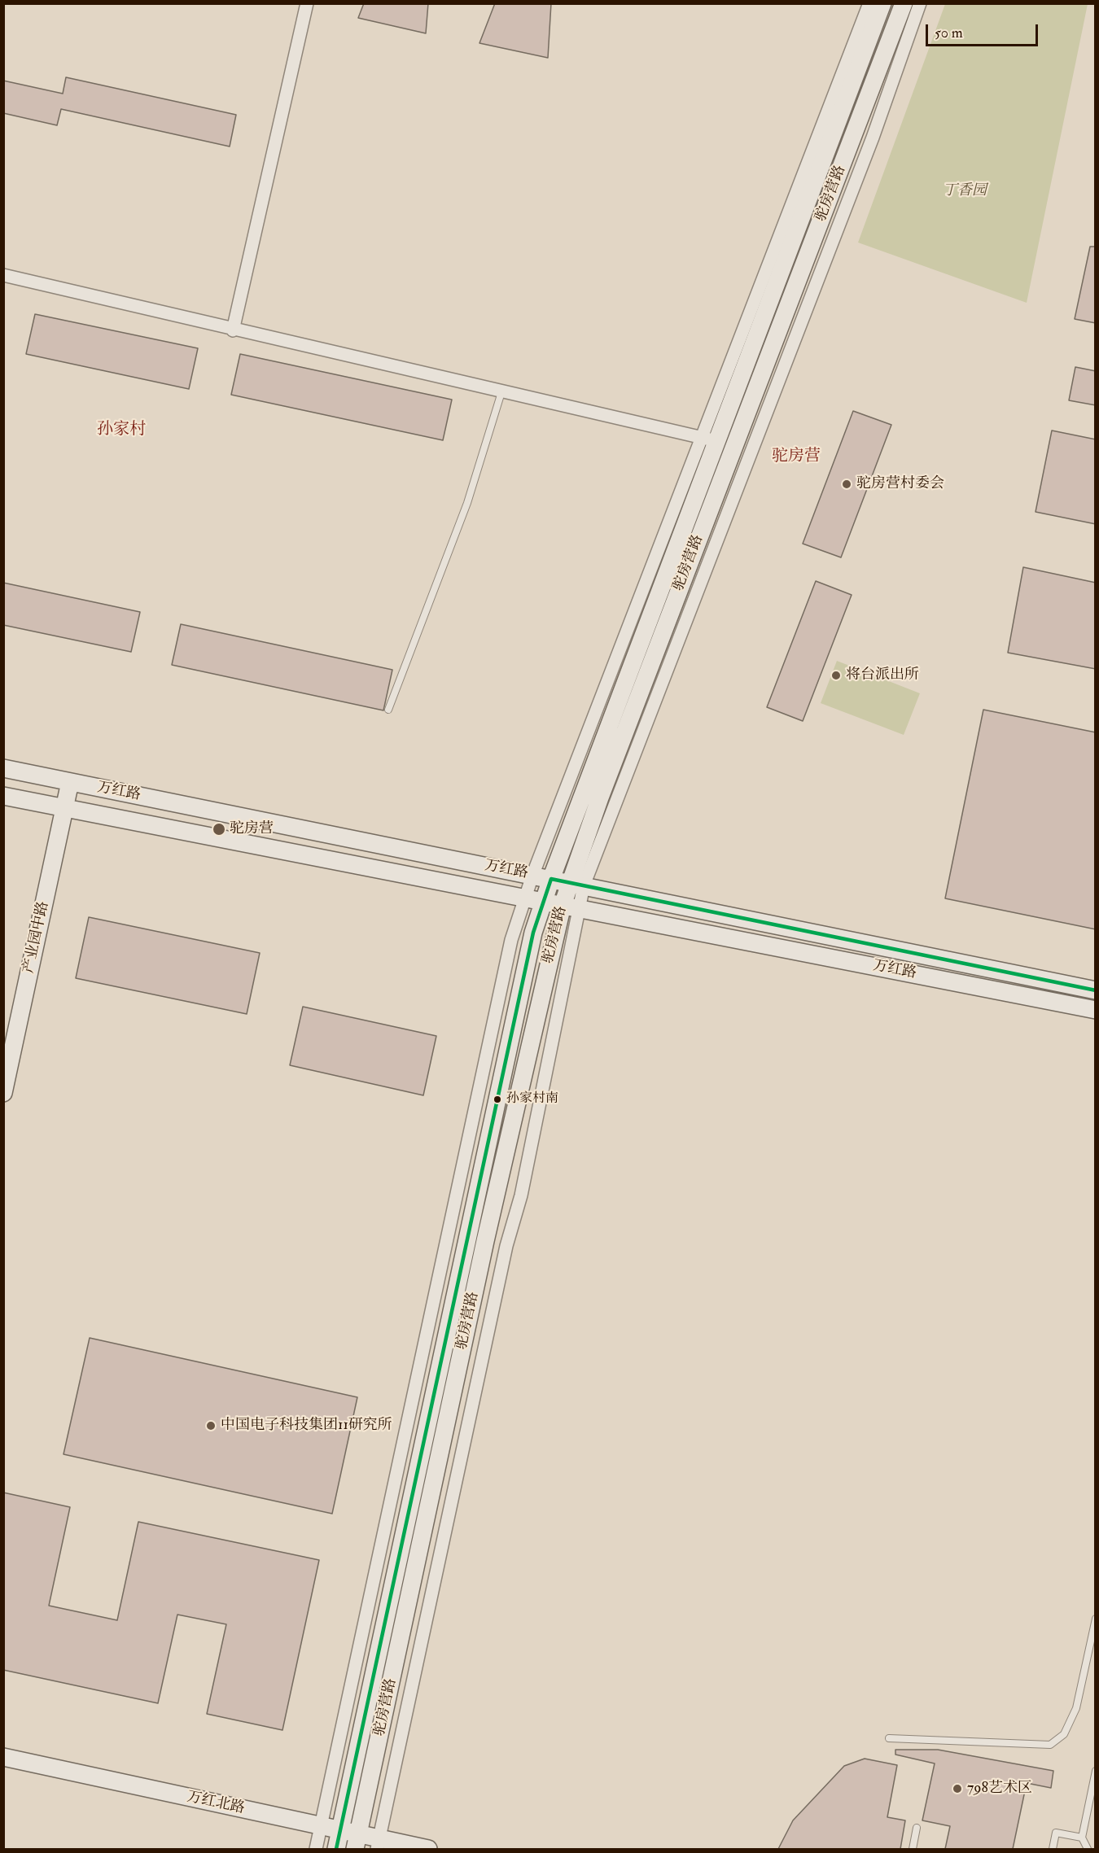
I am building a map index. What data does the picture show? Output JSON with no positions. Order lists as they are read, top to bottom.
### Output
{
  "streets": {
    "street": [
      "驼房营路",
      "万红路",
      "产业园中路",
      "万红北路"
    ]
  },
  "crossings": [
    ["驼房营路", "万红路"],
    ["驼房营路", "万红北路"],
    ["万红路", "产业园中路"]
  ],
  "districts": ["孙家村", "驼房营"],
  "parks": ["丁香园"],
  "places": [
    "驼房营村委会",
    "将台派出所",
    "驼房营",
    "孙家村南",
    "中国电子科技集团11研究所",
    "798艺术区"
  ],
  "scale_bar": "50 m"
}
